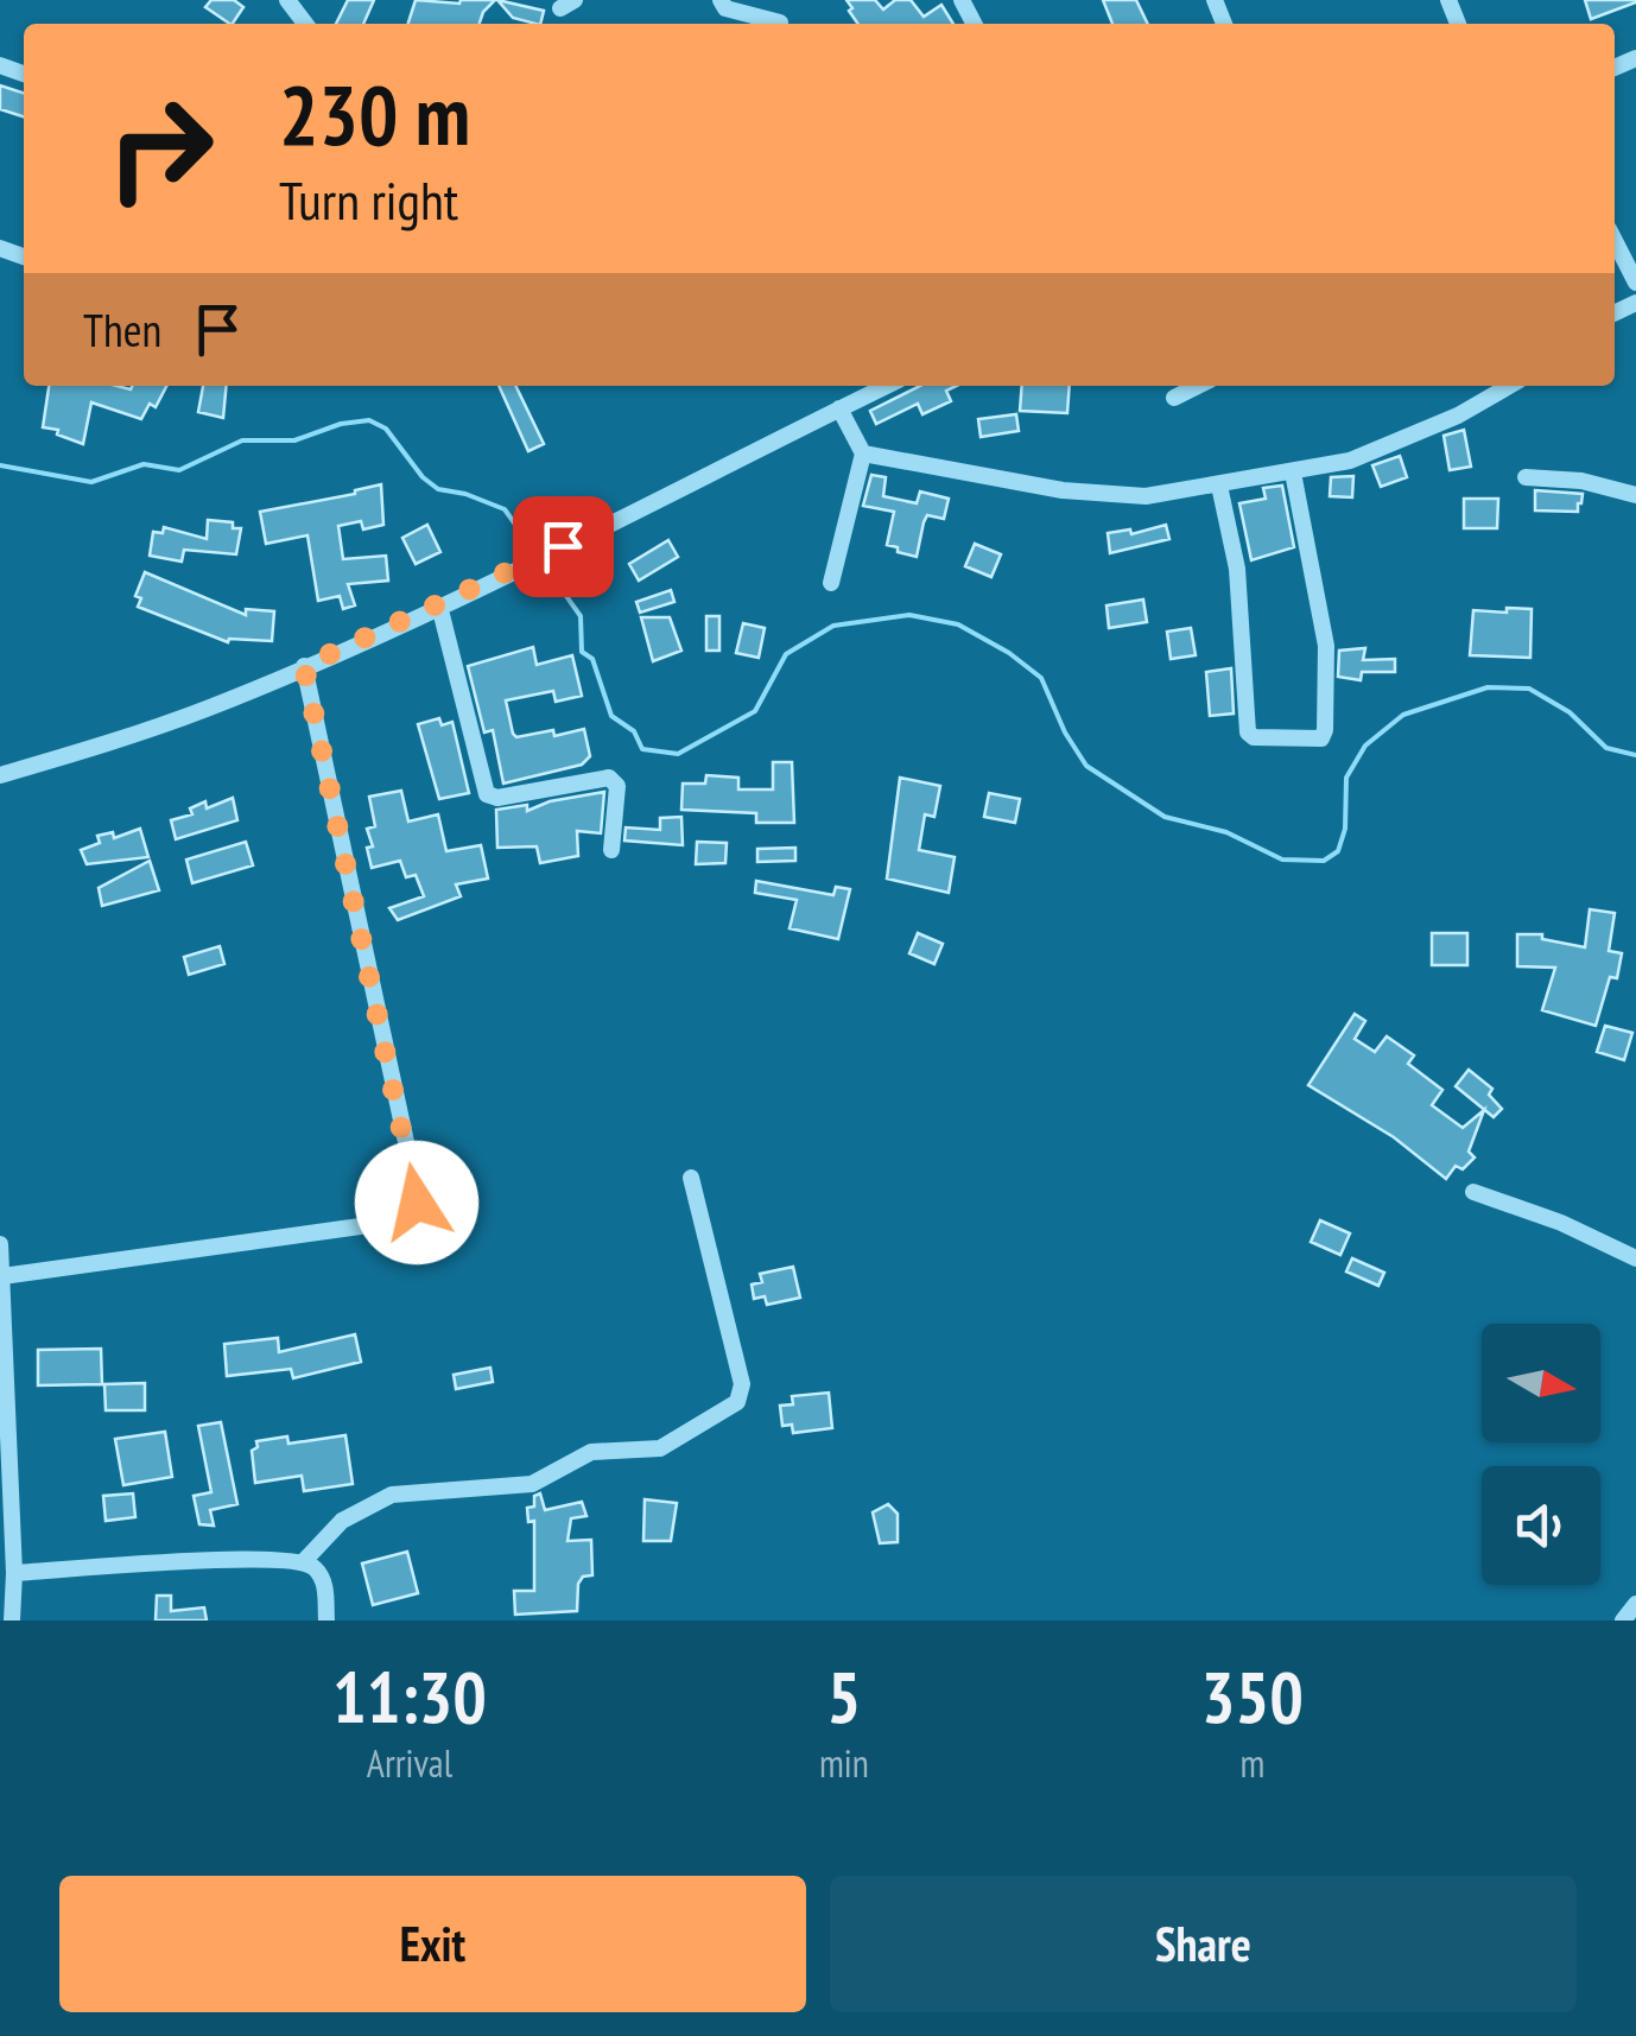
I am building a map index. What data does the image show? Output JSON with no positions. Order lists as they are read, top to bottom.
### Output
{
  "north": "right",
  "page": {
    "turn": ["230 m", "Turn right"],
    "then": "Then",
    "eta": [
      "11:30",
      "Arrival",
      "5",
      "min",
      "350",
      "m"
    ],
    "buttons": ["Exit", "Share"]
  }
}
